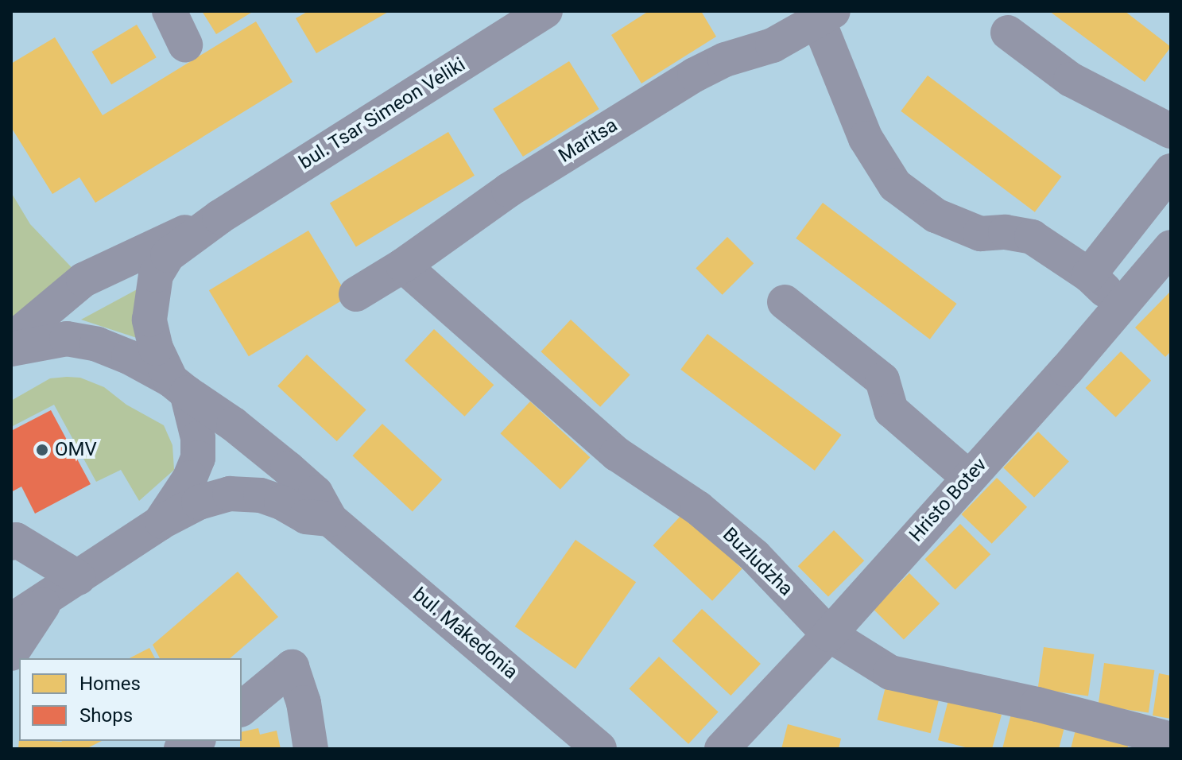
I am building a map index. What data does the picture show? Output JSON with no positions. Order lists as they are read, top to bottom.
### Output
{
  "streets": {
    "street": [
      "bul. Tsar Simeon Veliki",
      "Maritsa",
      "Hristo Botev",
      "Buzludzha",
      "bul. Makedonia"
    ]
  },
  "crossings": [
    ["bul. Tsar Simeon Veliki", "bul. Makedonia"],
    ["Maritsa", "Buzludzha"],
    ["Hristo Botev", "Buzludzha"]
  ],
  "places": ["OMV"],
  "legend": ["Homes", "Shops"]
}
